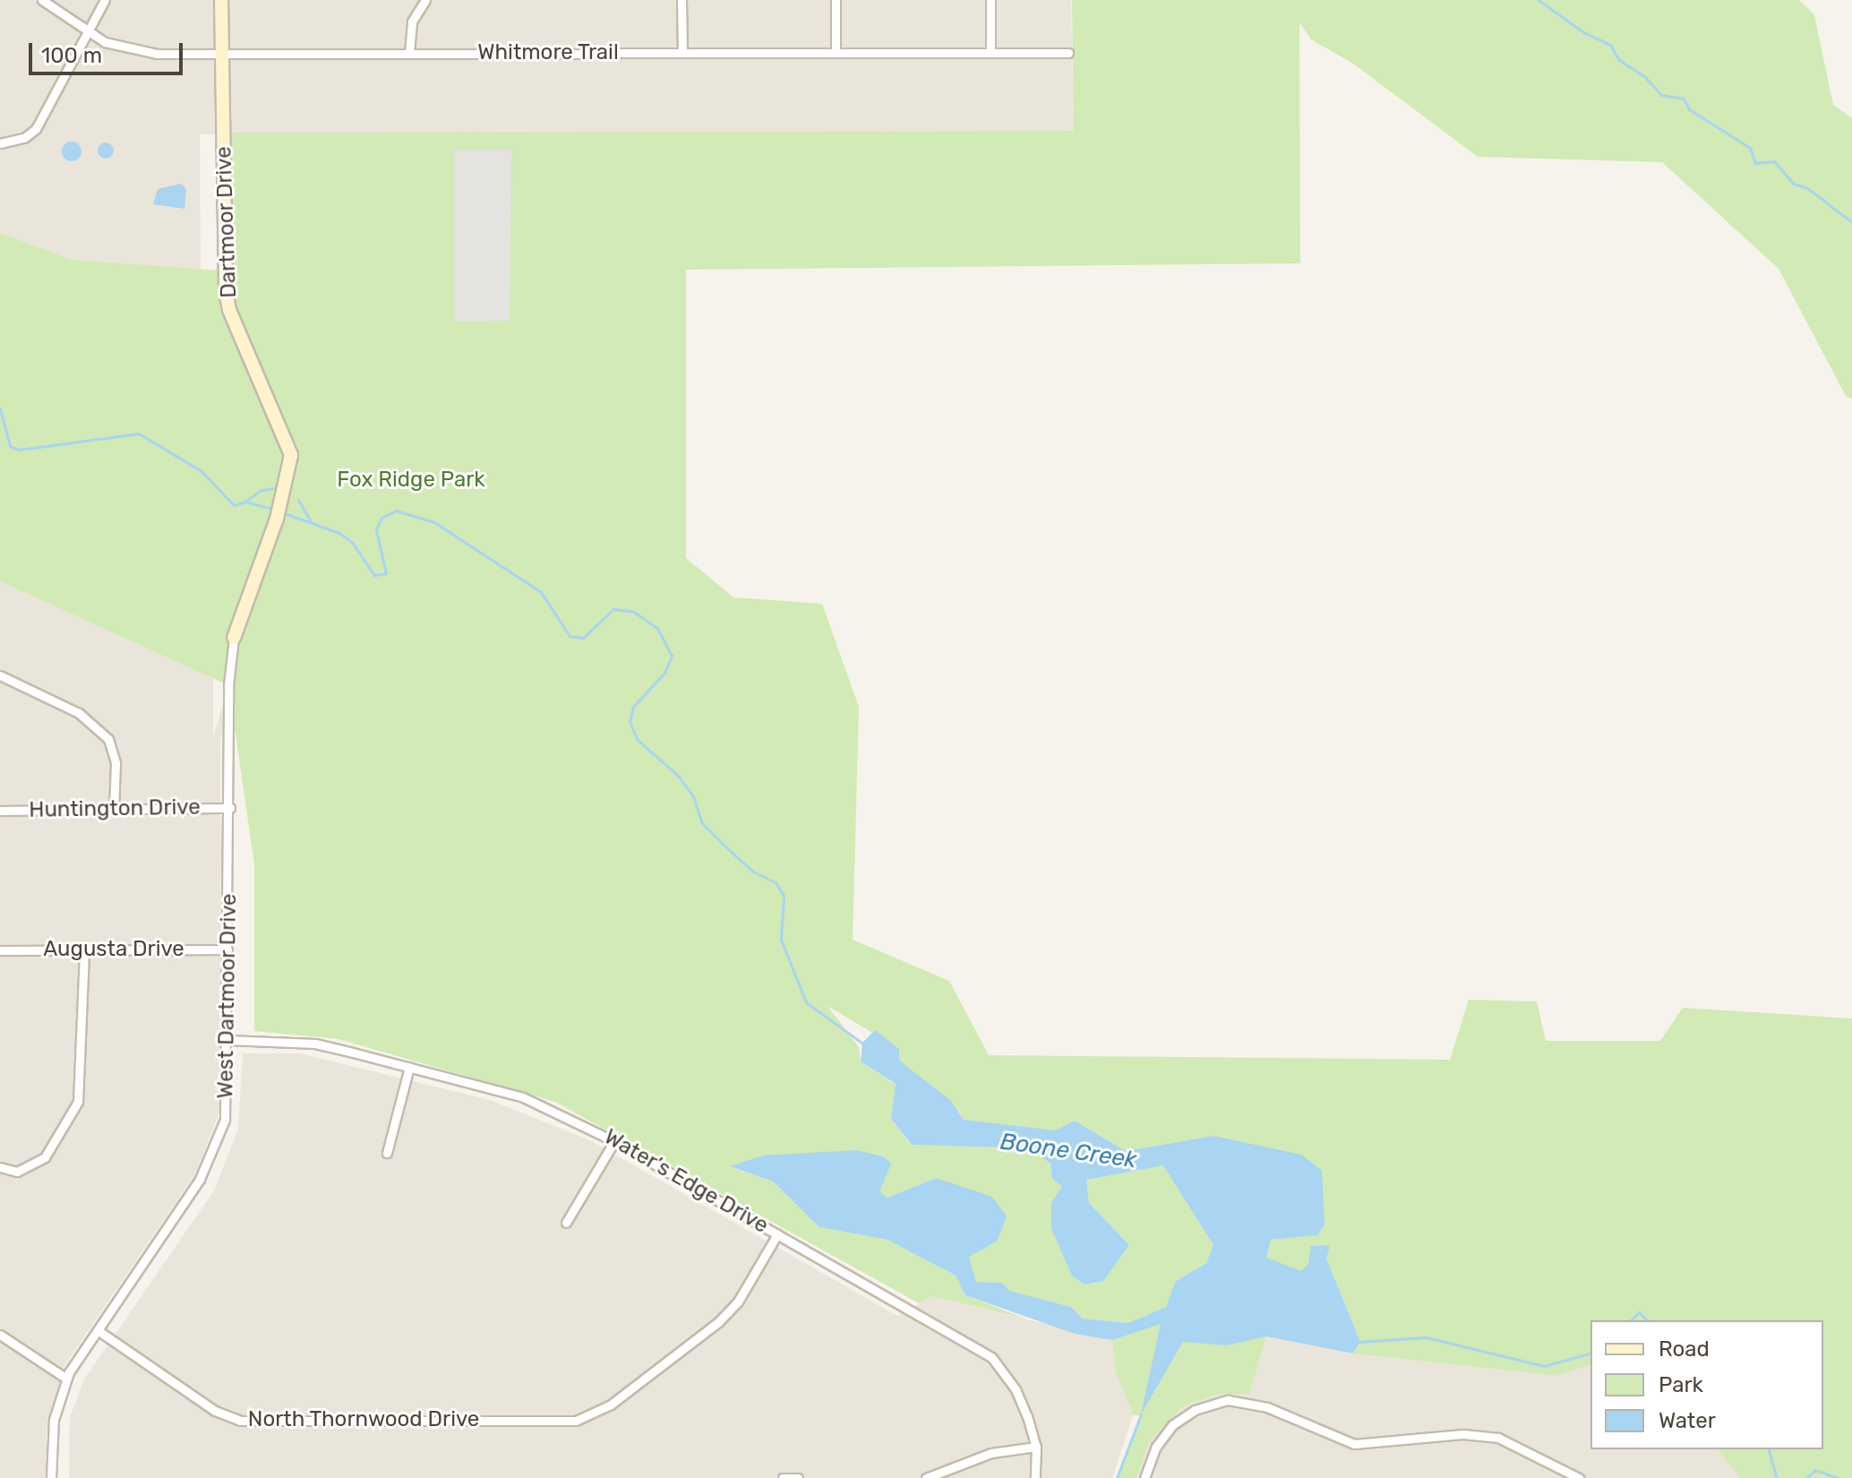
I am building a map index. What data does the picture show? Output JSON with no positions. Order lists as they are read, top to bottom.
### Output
{
  "streets": {
    "street": [
      "Whitmore Trail",
      "Dartmoor Drive",
      "Huntington Drive",
      "Augusta Drive",
      "West Dartmoor Drive",
      "Water’s Edge Drive",
      "North Thornwood Drive"
    ]
  },
  "crossings": [
    ["Whitmore Trail", "Dartmoor Drive"],
    ["Dartmoor Drive", "West Dartmoor Drive"],
    ["Huntington Drive", "West Dartmoor Drive"],
    ["Augusta Drive", "West Dartmoor Drive"],
    ["West Dartmoor Drive", "Water’s Edge Drive"],
    ["West Dartmoor Drive", "North Thornwood Drive"],
    ["Water’s Edge Drive", "North Thornwood Drive"]
  ],
  "water": ["Boone Creek"],
  "parks": ["Fox Ridge Park"],
  "legend": ["Road", "Park", "Water"],
  "scale_bar": "100 m"
}
